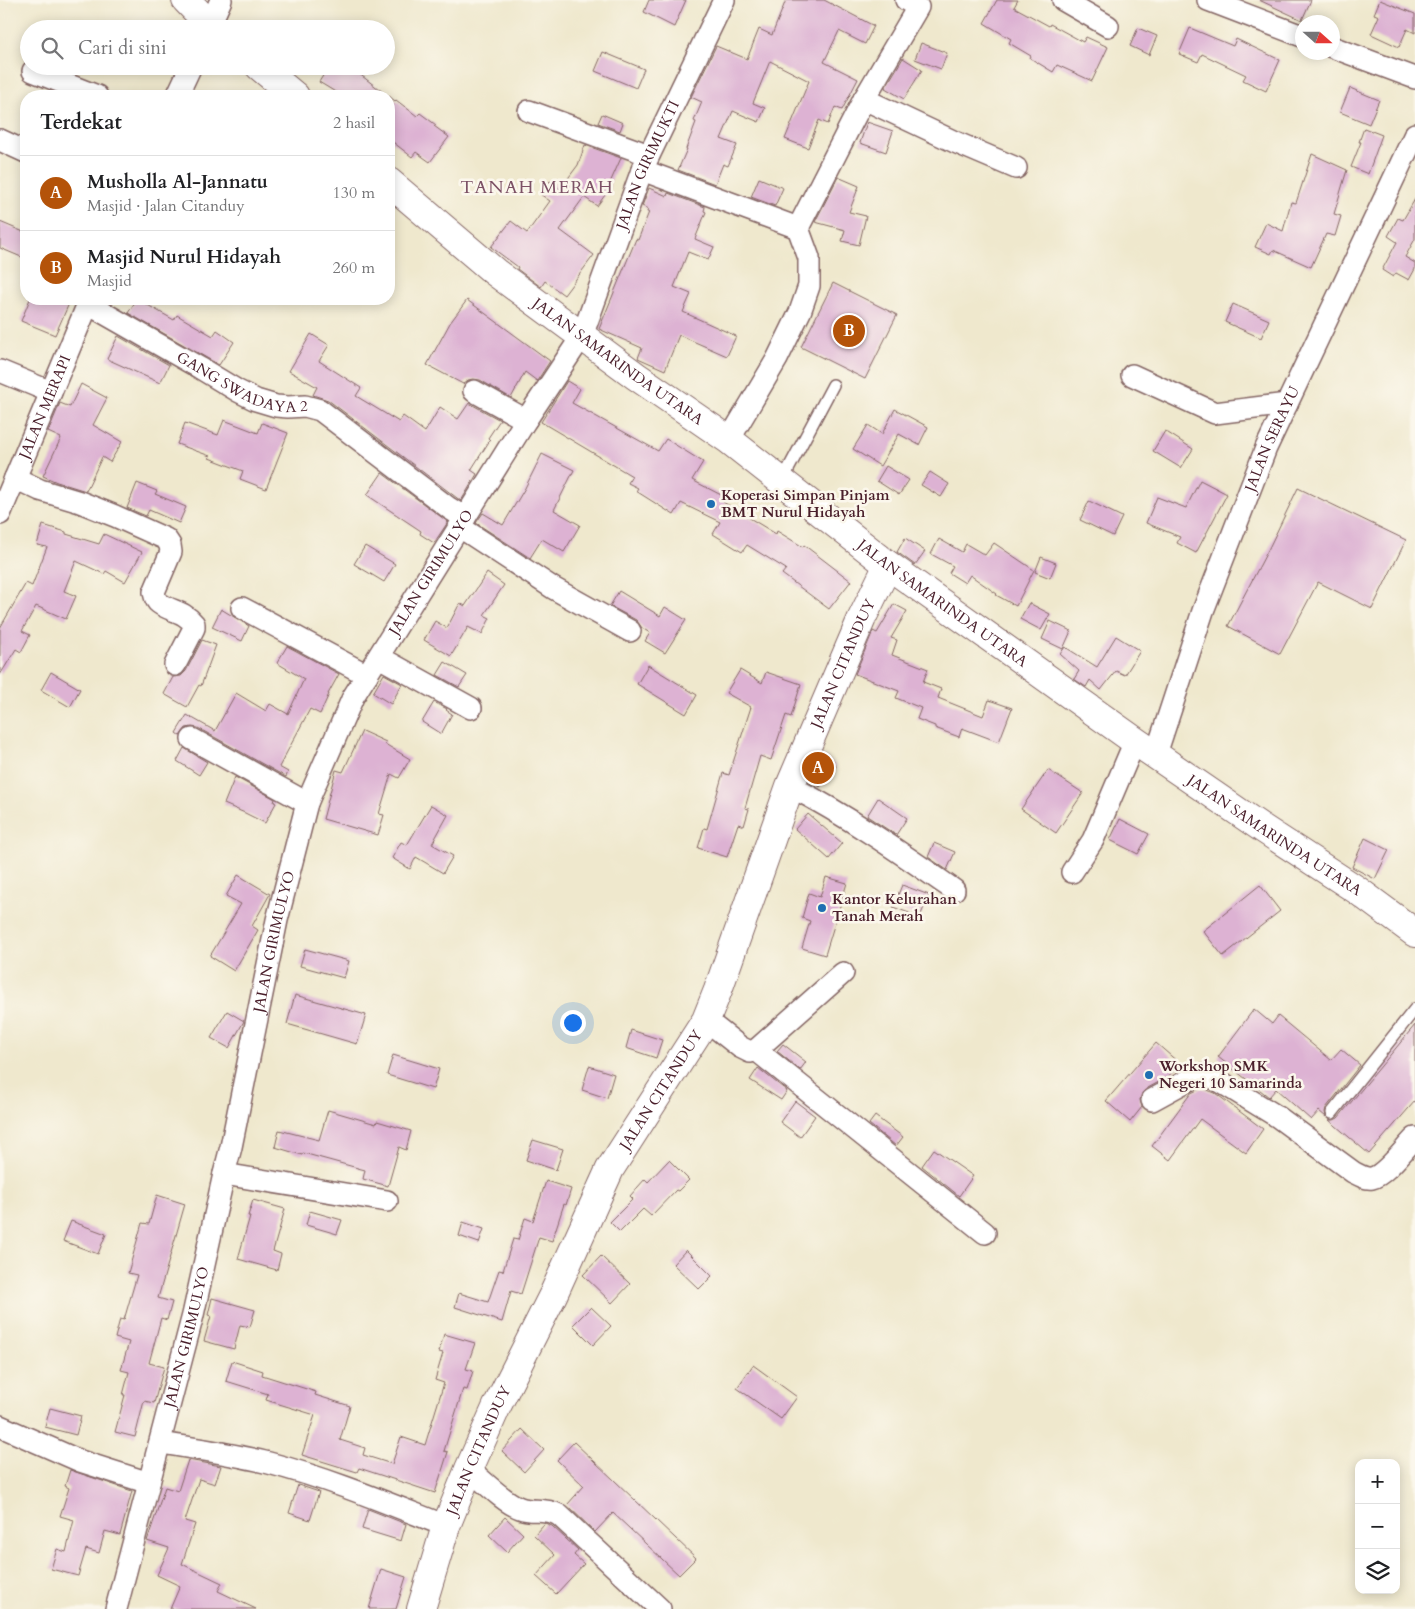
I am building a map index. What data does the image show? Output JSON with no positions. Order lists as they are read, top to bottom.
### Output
{
  "streets": {
    "main road": ["JALAN SAMARINDA UTARA", "JALAN CITANDUY"],
    "street": [
      "JALAN GIRIMUKTI",
      "GANG SWADAYA 2",
      "JALAN MERAPI",
      "JALAN SERAYU",
      "JALAN GIRIMULYO"
    ]
  },
  "crossings": [
    ["JALAN GIRIMUKTI", "JALAN SAMARINDA UTARA"],
    ["JALAN GIRIMUKTI", "JALAN GIRIMULYO"],
    ["JALAN SAMARINDA UTARA", "JALAN SERAYU"],
    ["JALAN SAMARINDA UTARA", "JALAN GIRIMULYO"],
    ["JALAN SAMARINDA UTARA", "JALAN CITANDUY"],
    ["GANG SWADAYA 2", "JALAN GIRIMULYO"]
  ],
  "districts": ["TANAH MERAH"],
  "places": ["Koperasi Simpan Pinjam BMT Nurul Hidayah", "Kantor Kelurahan Tanah Merah", "Workshop SMK Negeri 10 Samarinda"],
  "north": "right",
  "page": {
    "search": "Cari di sini",
    "heading": ["Terdekat", "2 hasil"],
    "list": [
      {
        "mark": "A",
        "name": "Musholla Al-Jannatu",
        "note": "Masjid · Jalan Citanduy",
        "value": "130 m"
      },
      {
        "mark": "B",
        "name": "Masjid Nurul Hidayah",
        "note": "Masjid",
        "value": "260 m"
      }
    ],
    "pins": ["B", "A"],
    "map_buttons": ["+", "−"]
  }
}
